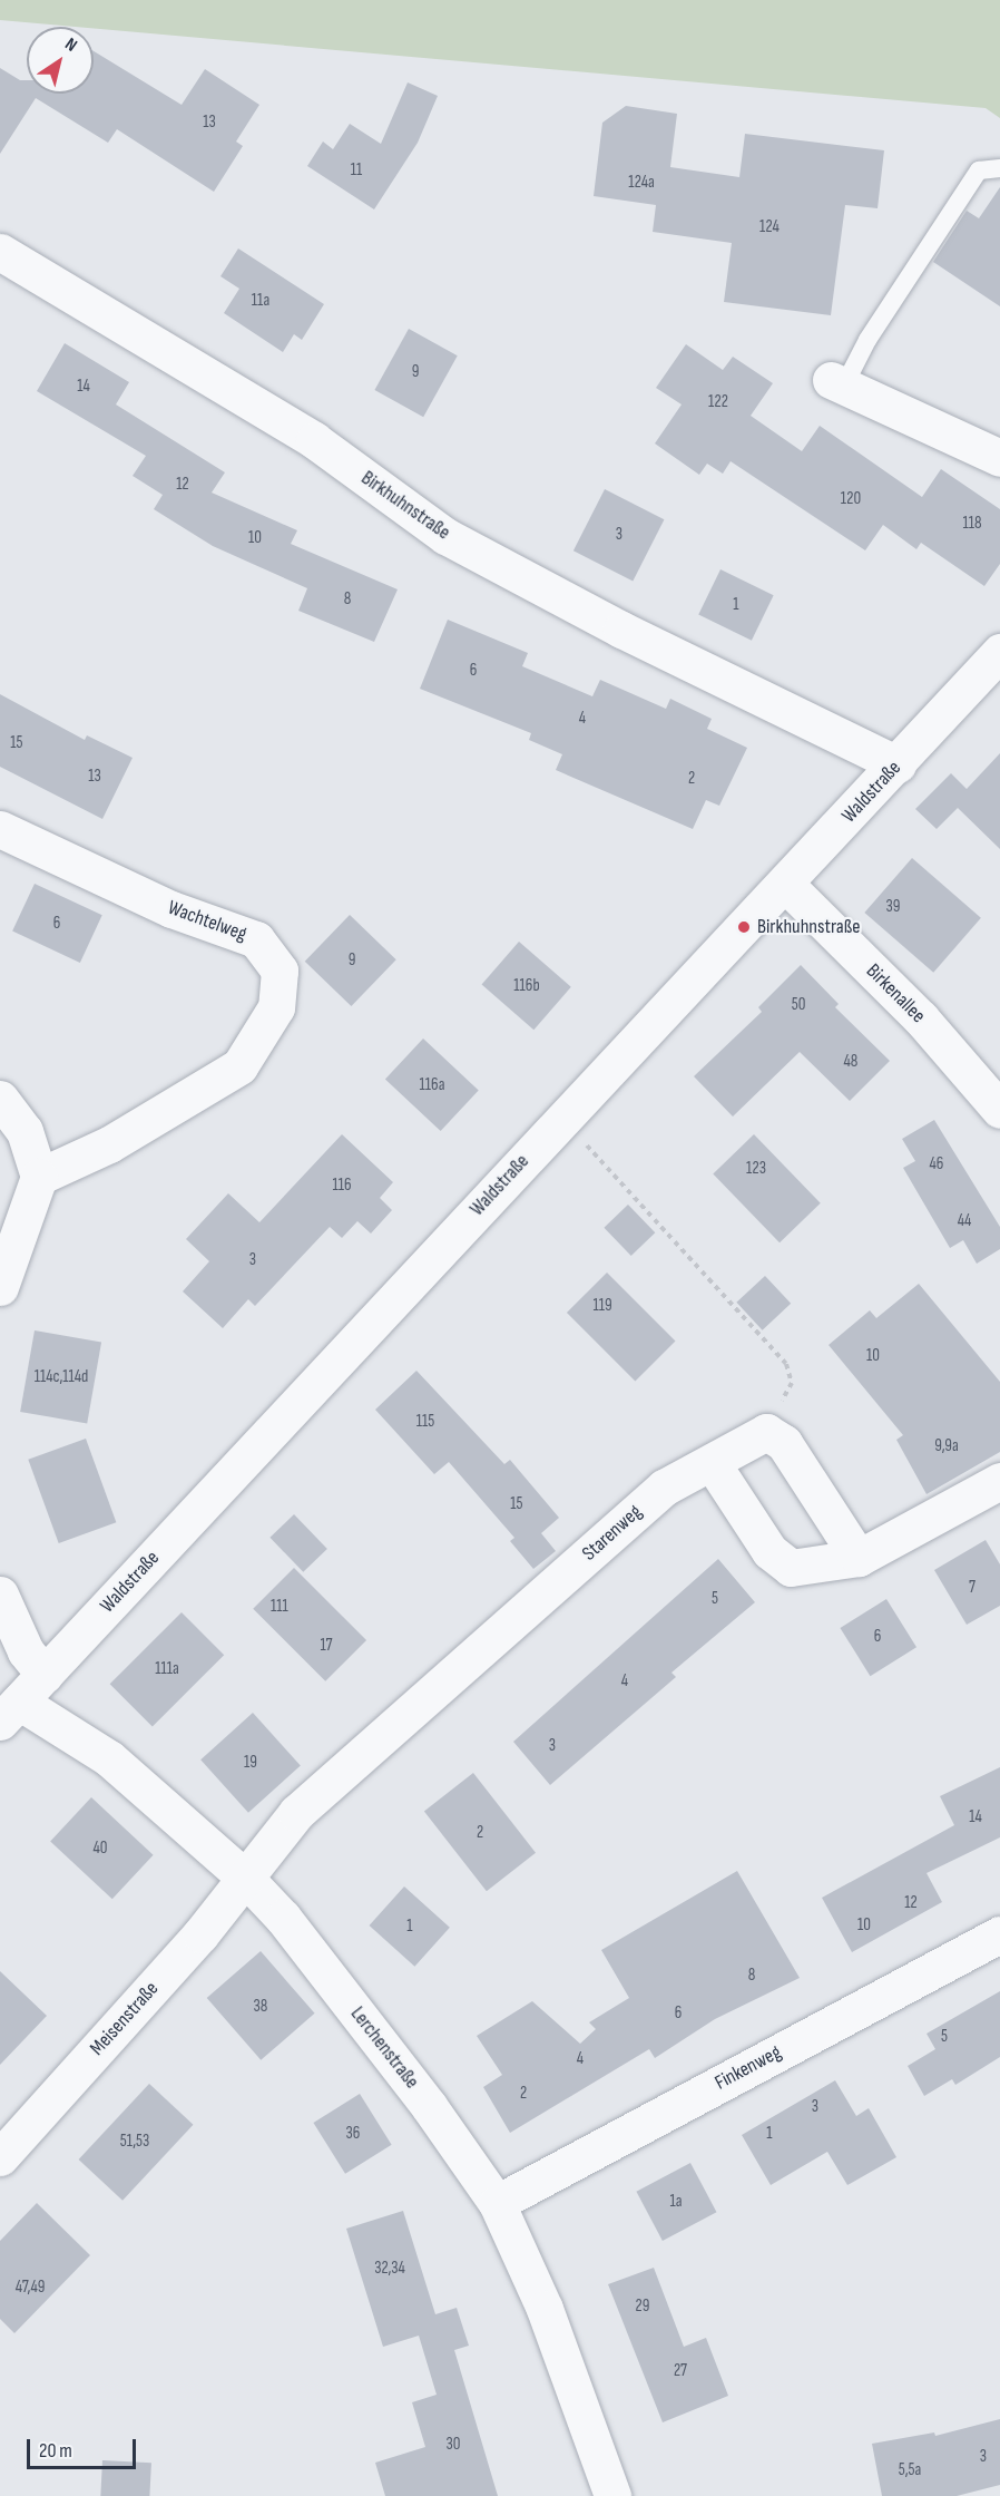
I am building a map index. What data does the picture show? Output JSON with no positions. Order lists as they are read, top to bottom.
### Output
{
  "streets": {
    "street": [
      "Birkhuhnstraße",
      "Waldstraße",
      "Wachtelweg",
      "Birkenallee",
      "Starenweg",
      "Meisenstraße",
      "Lerchenstraße",
      "Finkenweg"
    ]
  },
  "crossings": [
    ["Birkhuhnstraße", "Waldstraße"],
    ["Waldstraße", "Birkenallee"],
    ["Waldstraße", "Lerchenstraße"],
    ["Starenweg", "Meisenstraße"],
    ["Starenweg", "Lerchenstraße"],
    ["Meisenstraße", "Lerchenstraße"],
    ["Lerchenstraße", "Finkenweg"]
  ],
  "places": ["Birkhuhnstraße"],
  "house_numbers": [
    "13",
    "11",
    "124a",
    "124",
    "11a",
    "9",
    "14",
    "122",
    "12",
    "120",
    "118",
    "3",
    "10",
    "8",
    "1",
    "6",
    "4",
    "15",
    "13",
    "2",
    "39",
    "6",
    "9",
    "116b",
    "50",
    "48",
    "116a",
    "46",
    "123",
    "116",
    "44",
    "3",
    "119",
    "10",
    "114c,114d",
    "115",
    "9,9a",
    "15",
    "7",
    "5",
    "111",
    "6",
    "17",
    "111a",
    "4",
    "3",
    "19",
    "14",
    "2",
    "40",
    "12",
    "10",
    "1",
    "8",
    "38",
    "6",
    "5",
    "4",
    "2",
    "3",
    "36",
    "1",
    "51,53",
    "1a",
    "32,34",
    "47,49",
    "29",
    "27",
    "30",
    "3",
    "5,5a"
  ],
  "scale_bar": "20 m",
  "north": "top right"
}
